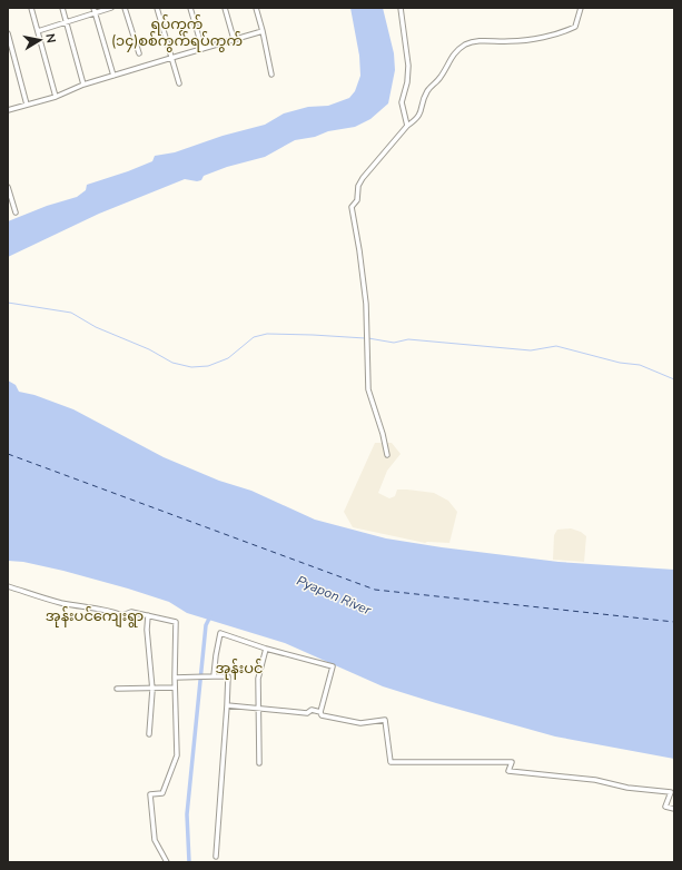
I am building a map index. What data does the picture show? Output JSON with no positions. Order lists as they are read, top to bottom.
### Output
{
  "districts": ["ရပ်ကွက် (၁၄)စစ်ကွက်ရပ်ကွက်", "အုန်းပင်ကျေးရွာ", "အုန်းပင်"],
  "water": ["Pyapon River"],
  "north": "right"
}
